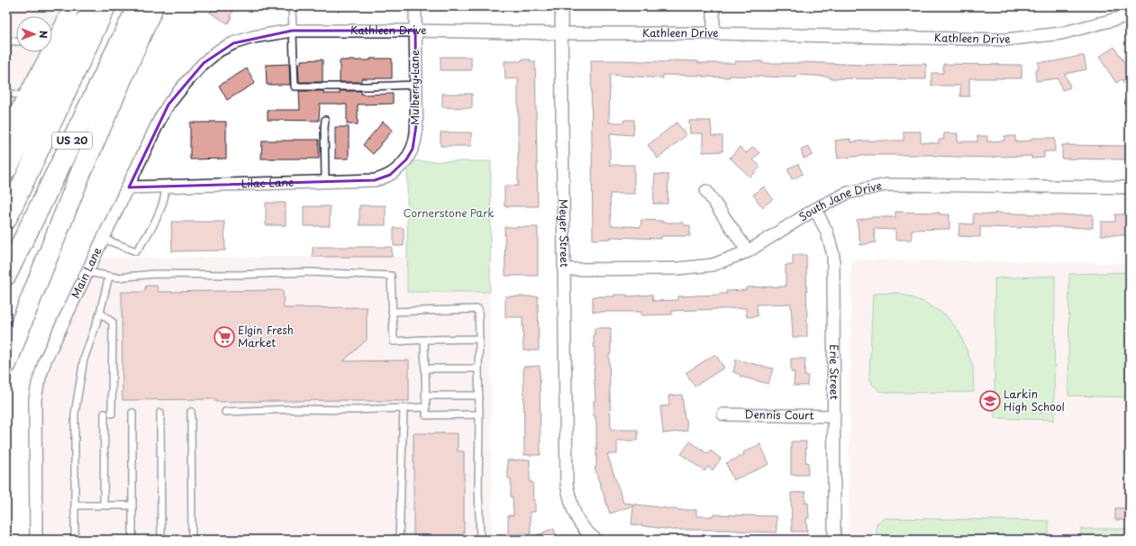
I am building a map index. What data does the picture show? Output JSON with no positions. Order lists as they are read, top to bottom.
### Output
{
  "streets": {
    "highway": ["US 20"],
    "street": [
      "Kathleen Drive",
      "Mulberry Lane",
      "Lilac Lane",
      "South Jane Drive",
      "Meyer Street",
      "Main Lane",
      "Erie Street",
      "Dennis Court"
    ]
  },
  "crossings": [
    ["Kathleen Drive", "Mulberry Lane"],
    ["Kathleen Drive", "Meyer Street"],
    ["Kathleen Drive", "Main Lane"],
    ["Mulberry Lane", "Lilac Lane"],
    ["Lilac Lane", "Main Lane"],
    ["South Jane Drive", "Meyer Street"],
    ["South Jane Drive", "Erie Street"],
    ["Erie Street", "Dennis Court"]
  ],
  "parks": ["Cornerstone Park"],
  "places": {
    "supermarket": ["Elgin Fresh Market"],
    "school or university": ["Larkin High School"]
  },
  "north": "right"
}
